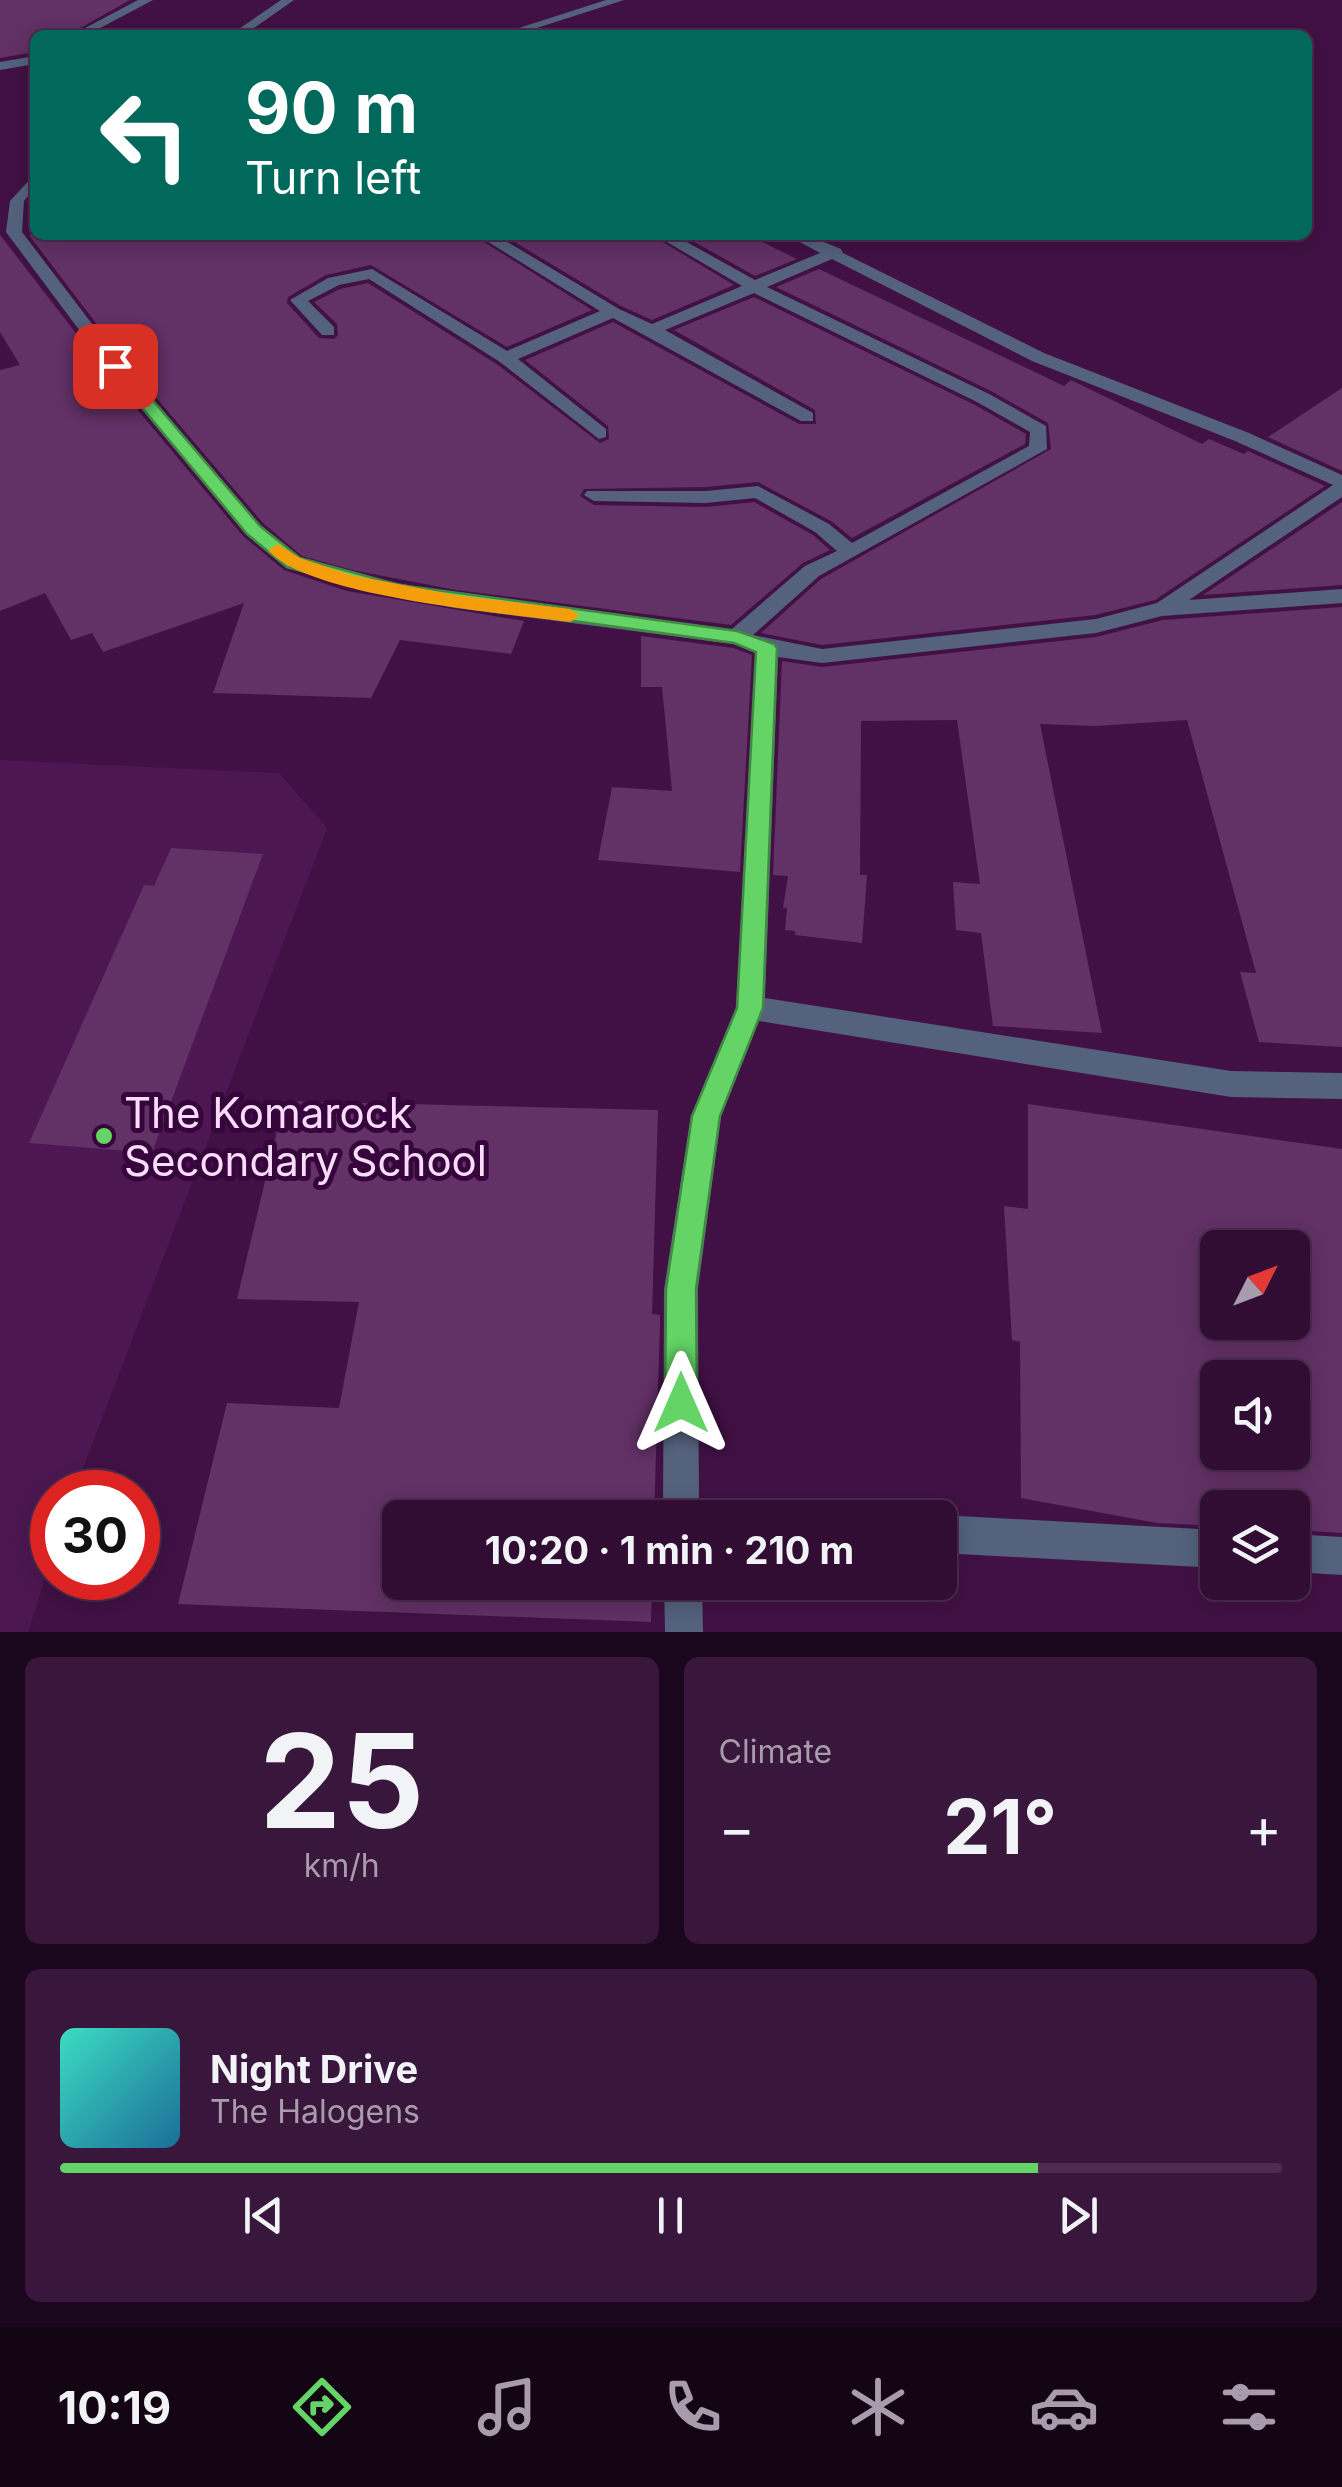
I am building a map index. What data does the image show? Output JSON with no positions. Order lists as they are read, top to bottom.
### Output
{
  "places": ["The Komarock Secondary School"],
  "north": "top right",
  "page": {
    "turn": ["90 m", "Turn left"],
    "limit": "30",
    "trip": "10:20 · 1 min · 210 m",
    "tile": [
      ["25", "km/h"],
      "Climate"
    ],
    "heat": ["−", "21°", "+"],
    "song": ["Night Drive", "The Halogens"],
    "tabs": "10:19"
  }
}
